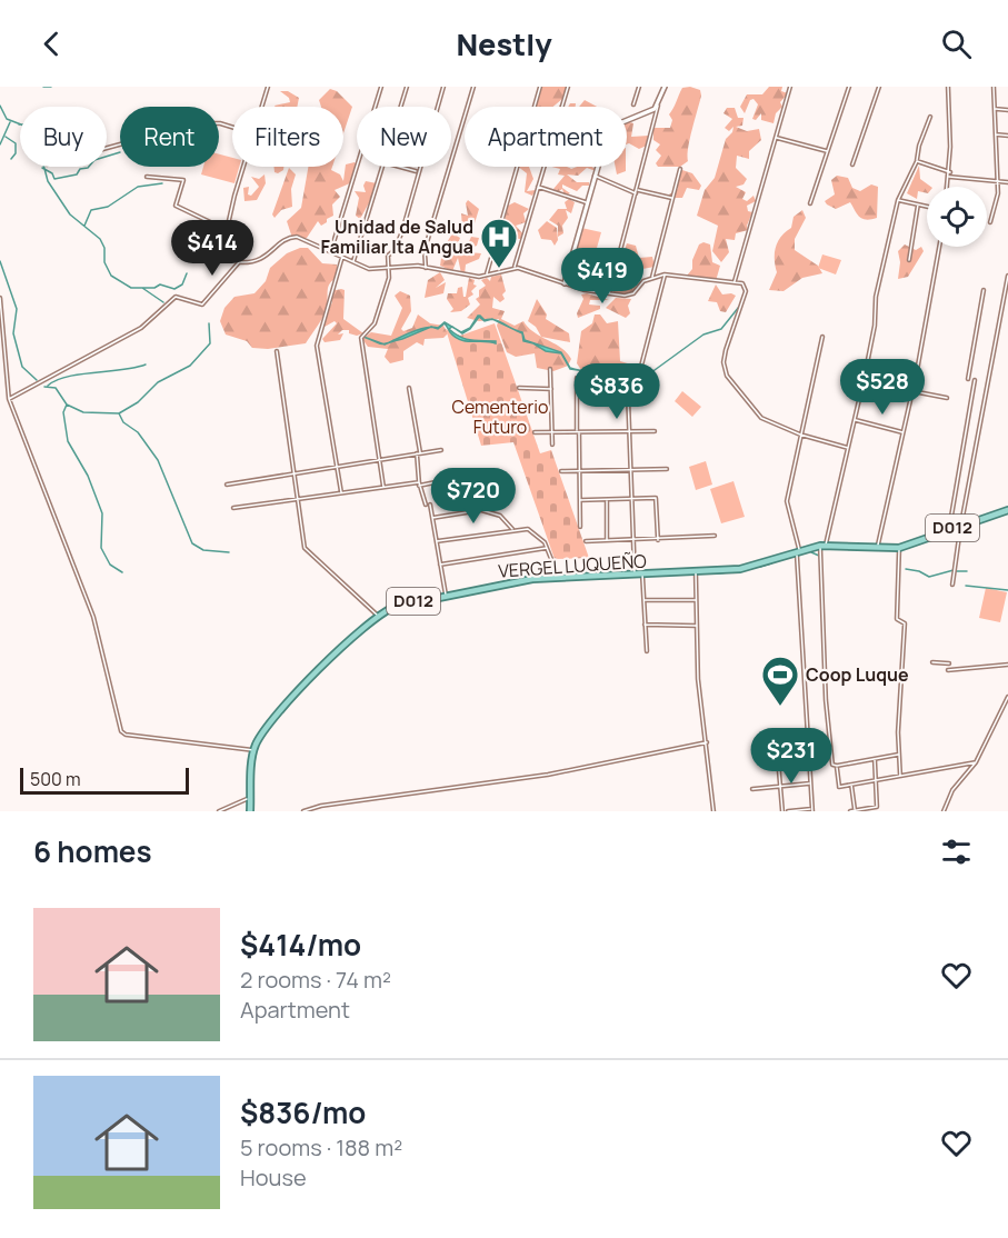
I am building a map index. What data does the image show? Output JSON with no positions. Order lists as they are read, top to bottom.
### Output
{
  "streets": {
    "main road": ["D012", "VERGEL LUQUEÑO"]
  },
  "parks": ["Cementerio Futuro"],
  "places": {
    "hospital": ["Unidad de Salud Familiar Ita Angua"],
    "sports": ["Coop Luque"]
  },
  "scale_bar": "500 m",
  "page": {
    "header": "Nestly",
    "chip": [
      "Buy",
      "Rent",
      "Filters",
      "New",
      "Apartment"
    ],
    "price": [
      "$414",
      "$419",
      "$528",
      "$836",
      "$720",
      "$231"
    ],
    "scale": "500 m",
    "heading": "6 homes",
    "list": [
      {
        "name": "$414/mo",
        "note": "2 rooms · 74 m² · Apartment"
      },
      {
        "name": "$836/mo",
        "note": "5 rooms · 188 m² · House"
      }
    ]
  }
}
